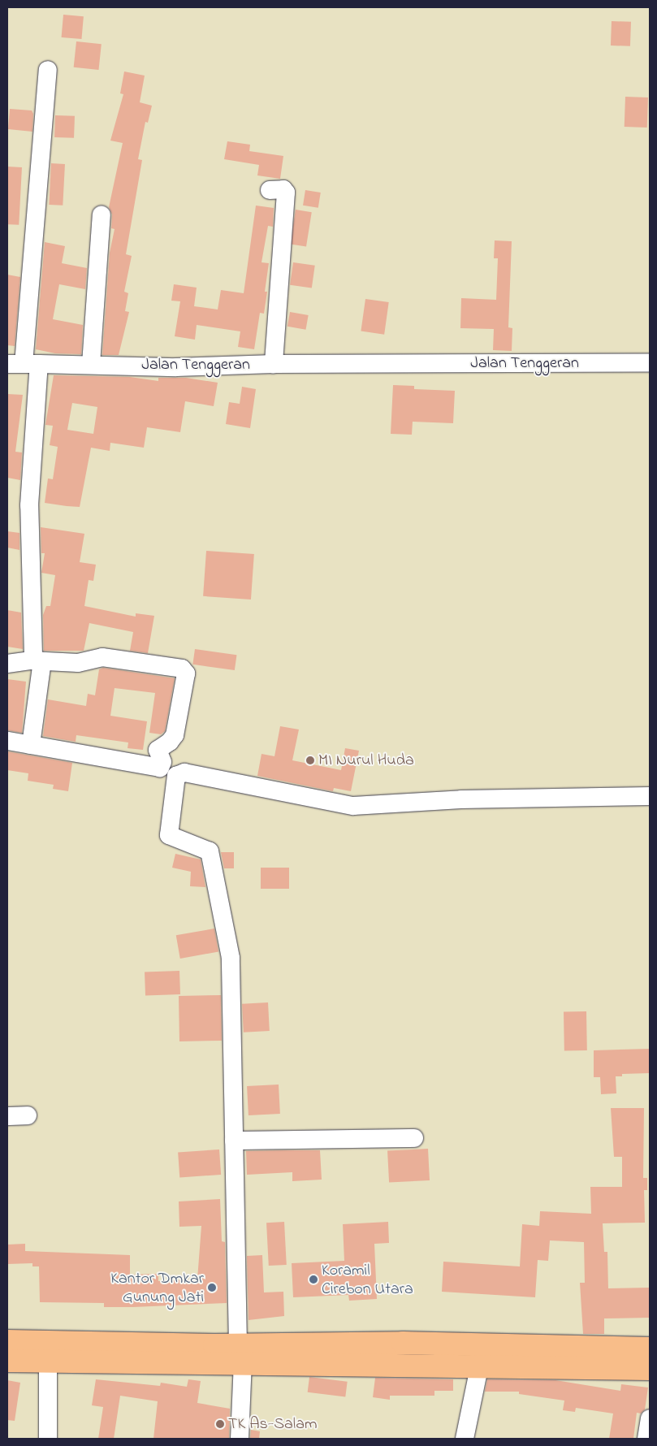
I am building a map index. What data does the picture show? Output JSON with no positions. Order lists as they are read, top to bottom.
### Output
{
  "streets": {
    "street": ["Jalan Tenggeran"]
  },
  "places": [
    "MI Nurul Huda",
    "Koramil Cirebon Utara",
    "Kantor Dmkar Gunung Jati",
    "TK As-Salam"
  ]
}
